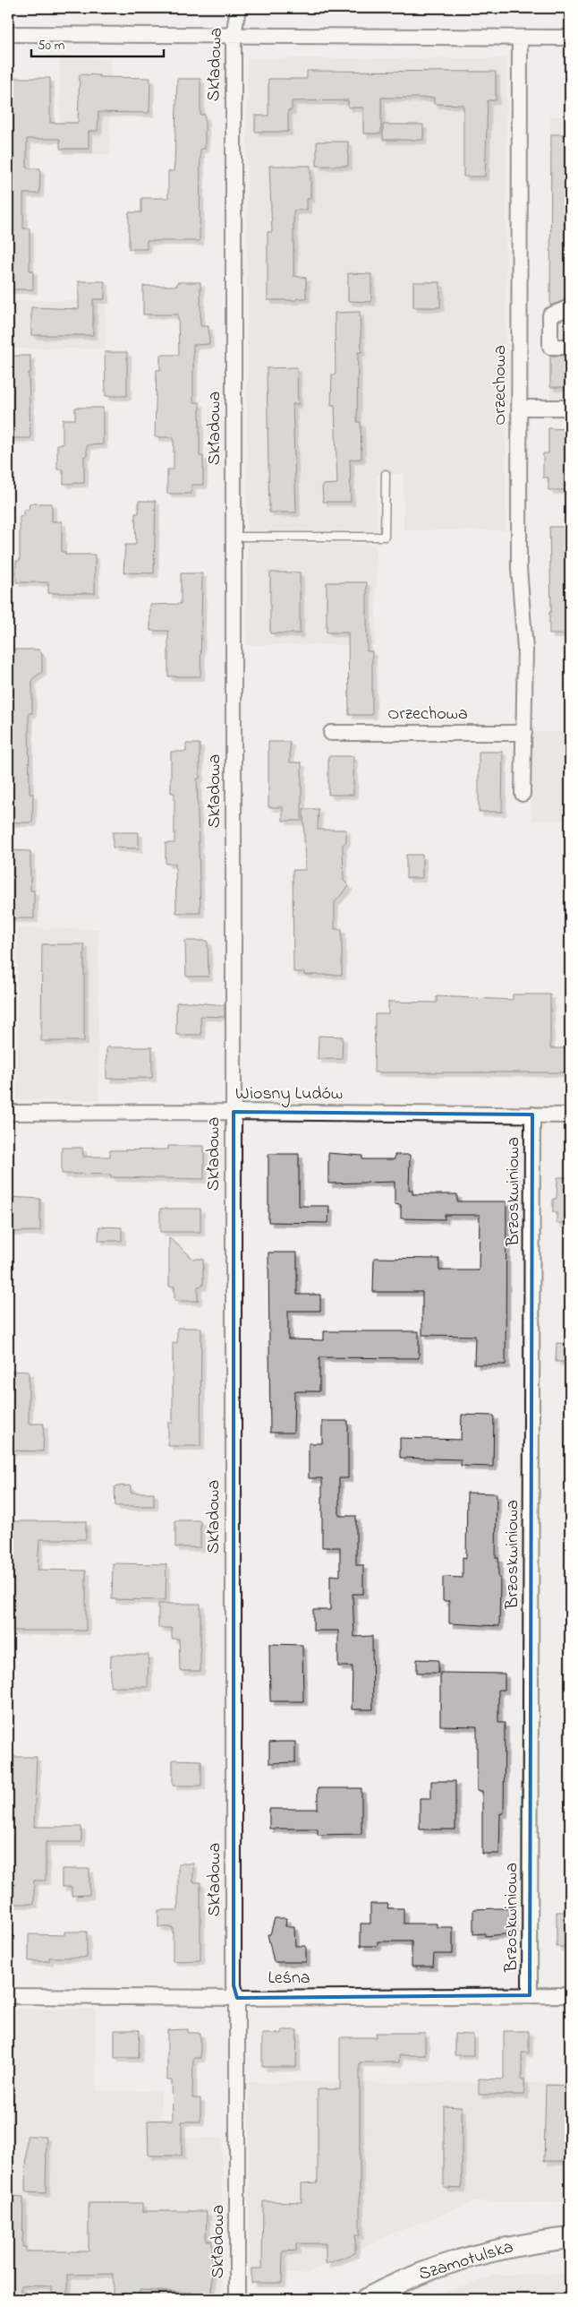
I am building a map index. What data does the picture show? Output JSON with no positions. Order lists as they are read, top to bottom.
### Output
{
  "streets": {
    "street": [
      "Składowa",
      "Orzechowa",
      "Wiosny Ludów",
      "Brzoskwiniowa",
      "Leśna",
      "Szamotulska"
    ]
  },
  "crossings": [
    ["Składowa", "Wiosny Ludów"],
    ["Składowa", "Leśna"],
    ["Wiosny Ludów", "Brzoskwiniowa"],
    ["Brzoskwiniowa", "Leśna"]
  ],
  "scale_bar": "50 m"
}
